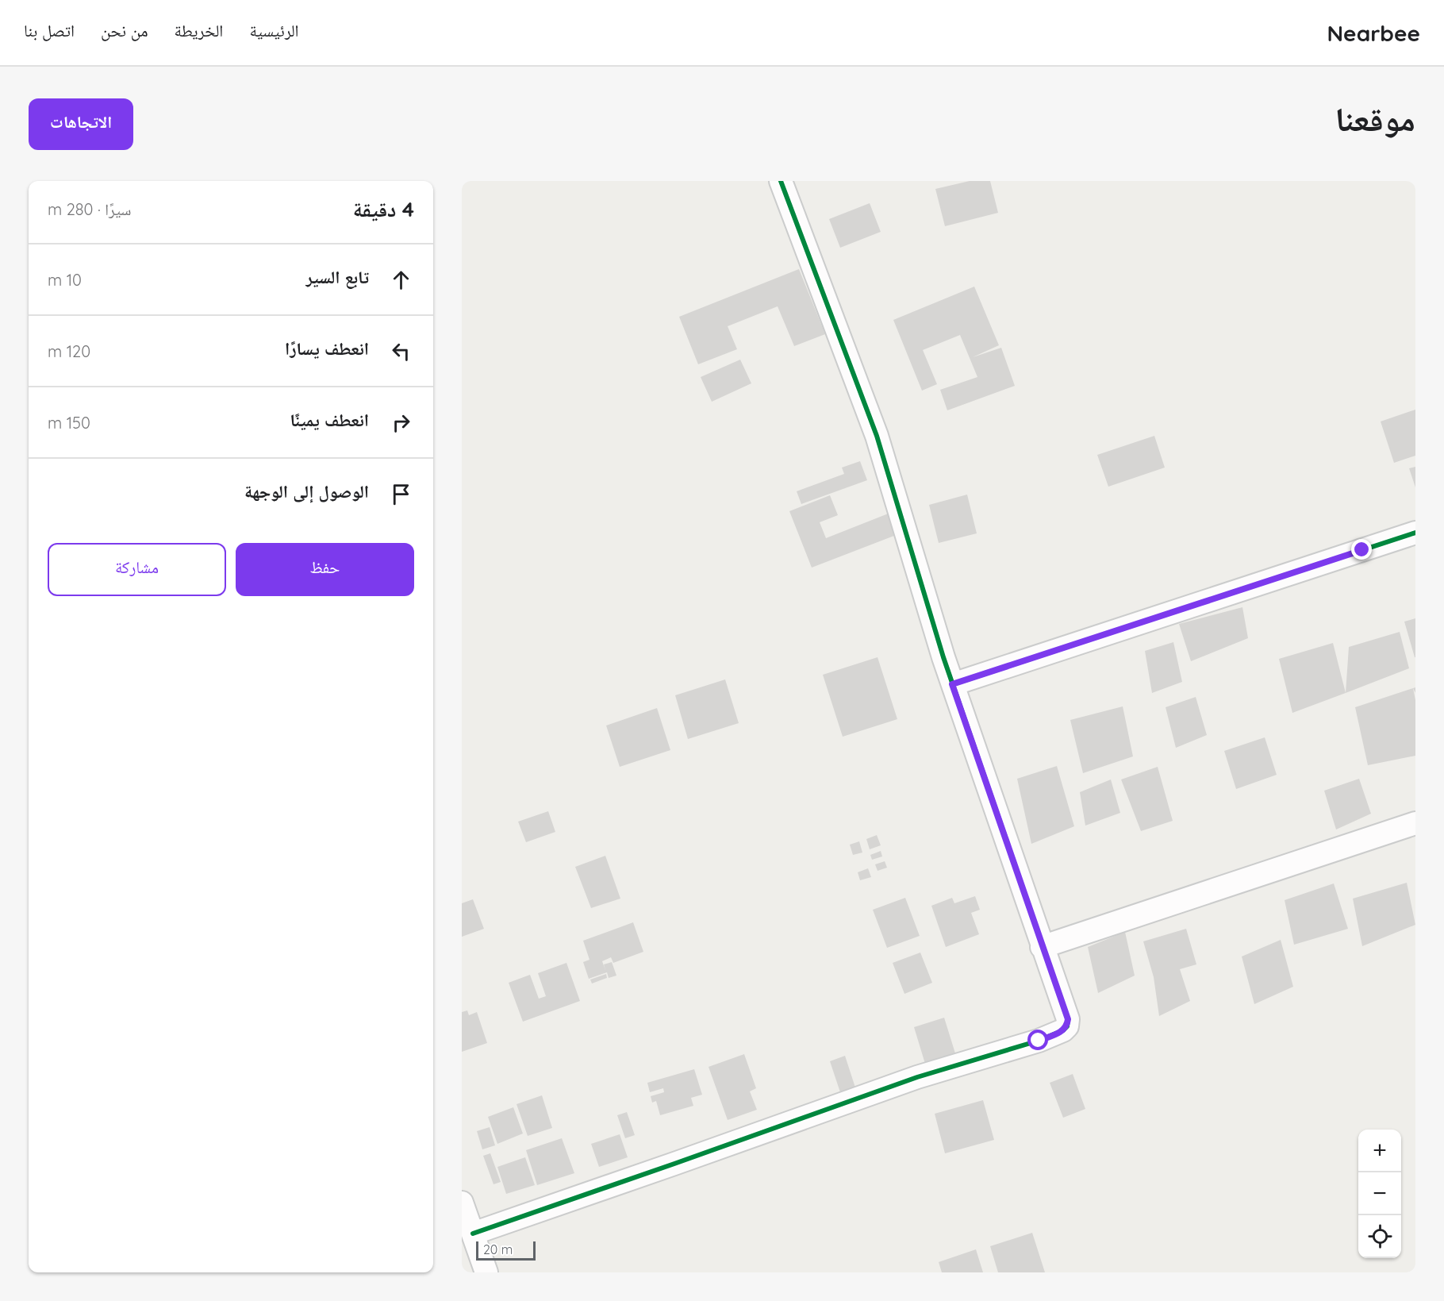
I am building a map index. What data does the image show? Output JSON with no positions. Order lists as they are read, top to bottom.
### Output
{
  "scale_bar": "20 m",
  "page": {
    "header": "Nearbee",
    "nav": [
      "الرئيسية",
      "الخريطة",
      "من نحن",
      "اتصل بنا"
    ],
    "title": "موقعنا",
    "buttons": [
      "الاتجاهات",
      ["حفظ", "مشاركة"]
    ],
    "heading": ["4 دقيقة", "سيرًا · 280 m"],
    "list": [
      ["تابع السير", "10 m"],
      ["انعطف يسارًا", "120 m"],
      ["انعطف يمينًا", "150 m"],
      "الوصول إلى الوجهة"
    ],
    "map_buttons": ["+", "−"],
    "scale": "20 m"
  }
}
